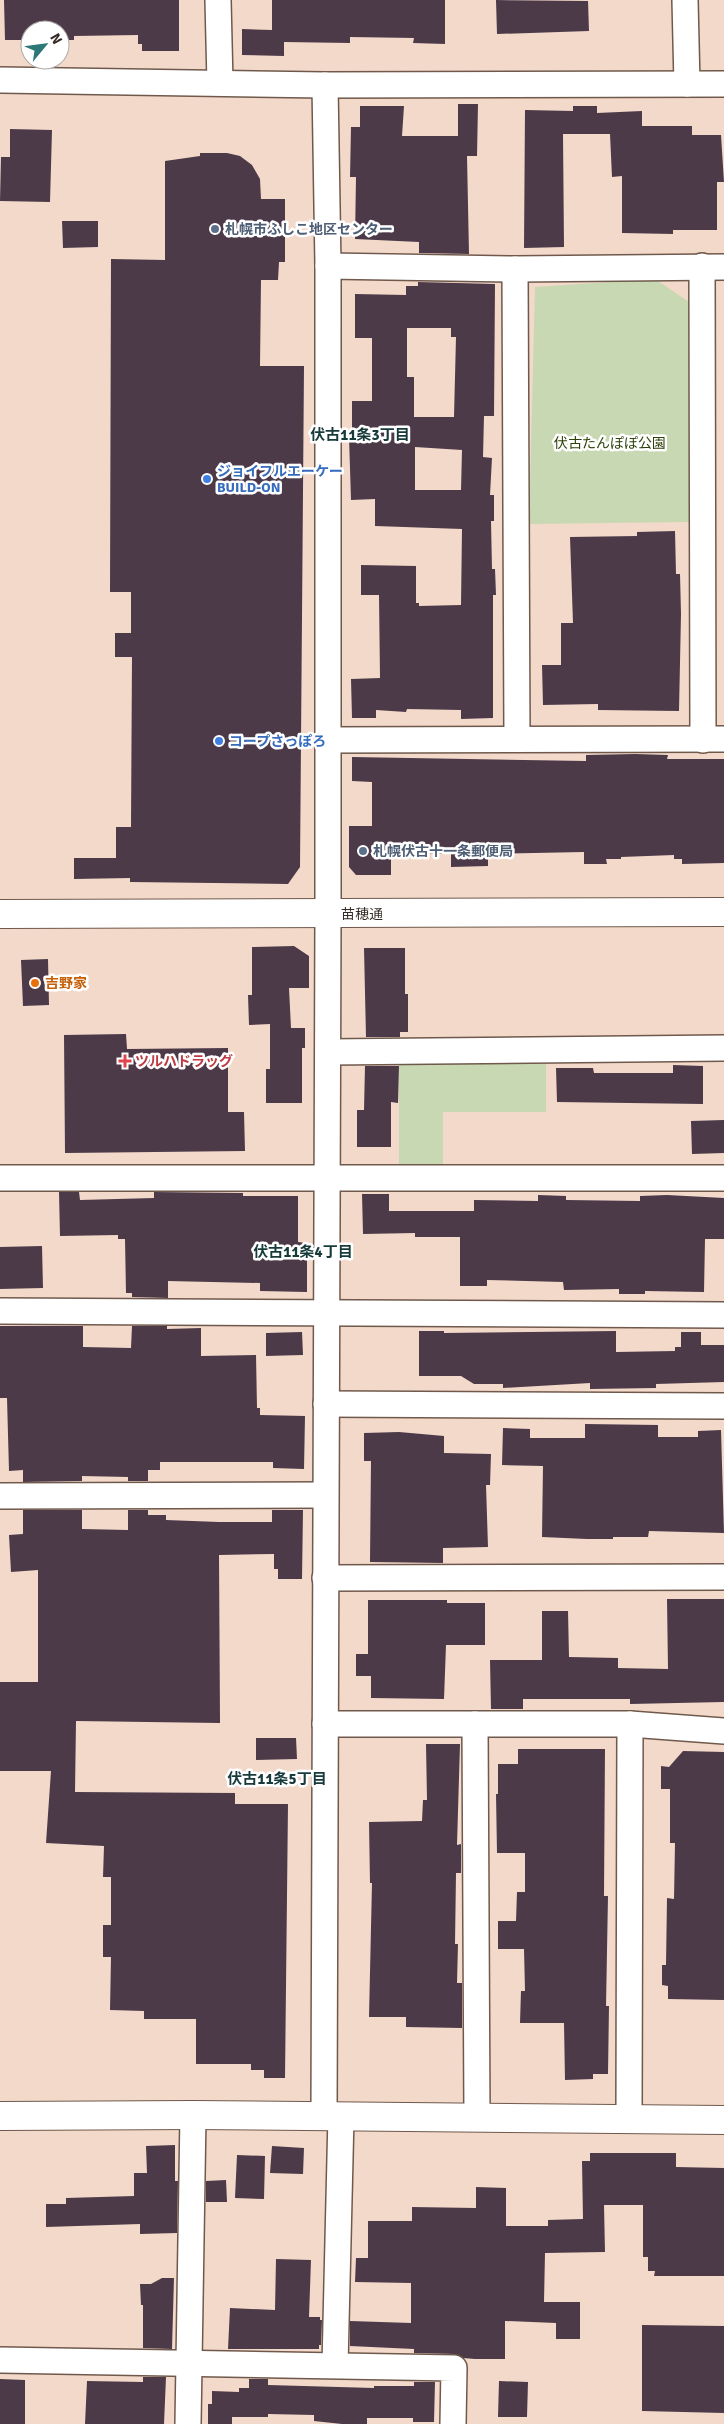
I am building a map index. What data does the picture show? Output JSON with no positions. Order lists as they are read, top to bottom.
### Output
{
  "streets": {
    "street": ["苗穂通"]
  },
  "districts": ["伏古11条3丁目", "伏古11条4丁目", "伏古11条5丁目"],
  "parks": ["伏古たんぽぽ公園"],
  "places": {
    "other": [
      "札幌市ふしこ地区センター",
      "ジョイフルエーケー BUILD-ON",
      "コープさっぽろ",
      "札幌伏古十一条郵便局",
      "吉野家"
    ],
    "health": ["ツルハドラッグ"]
  },
  "north": "top right"
}
